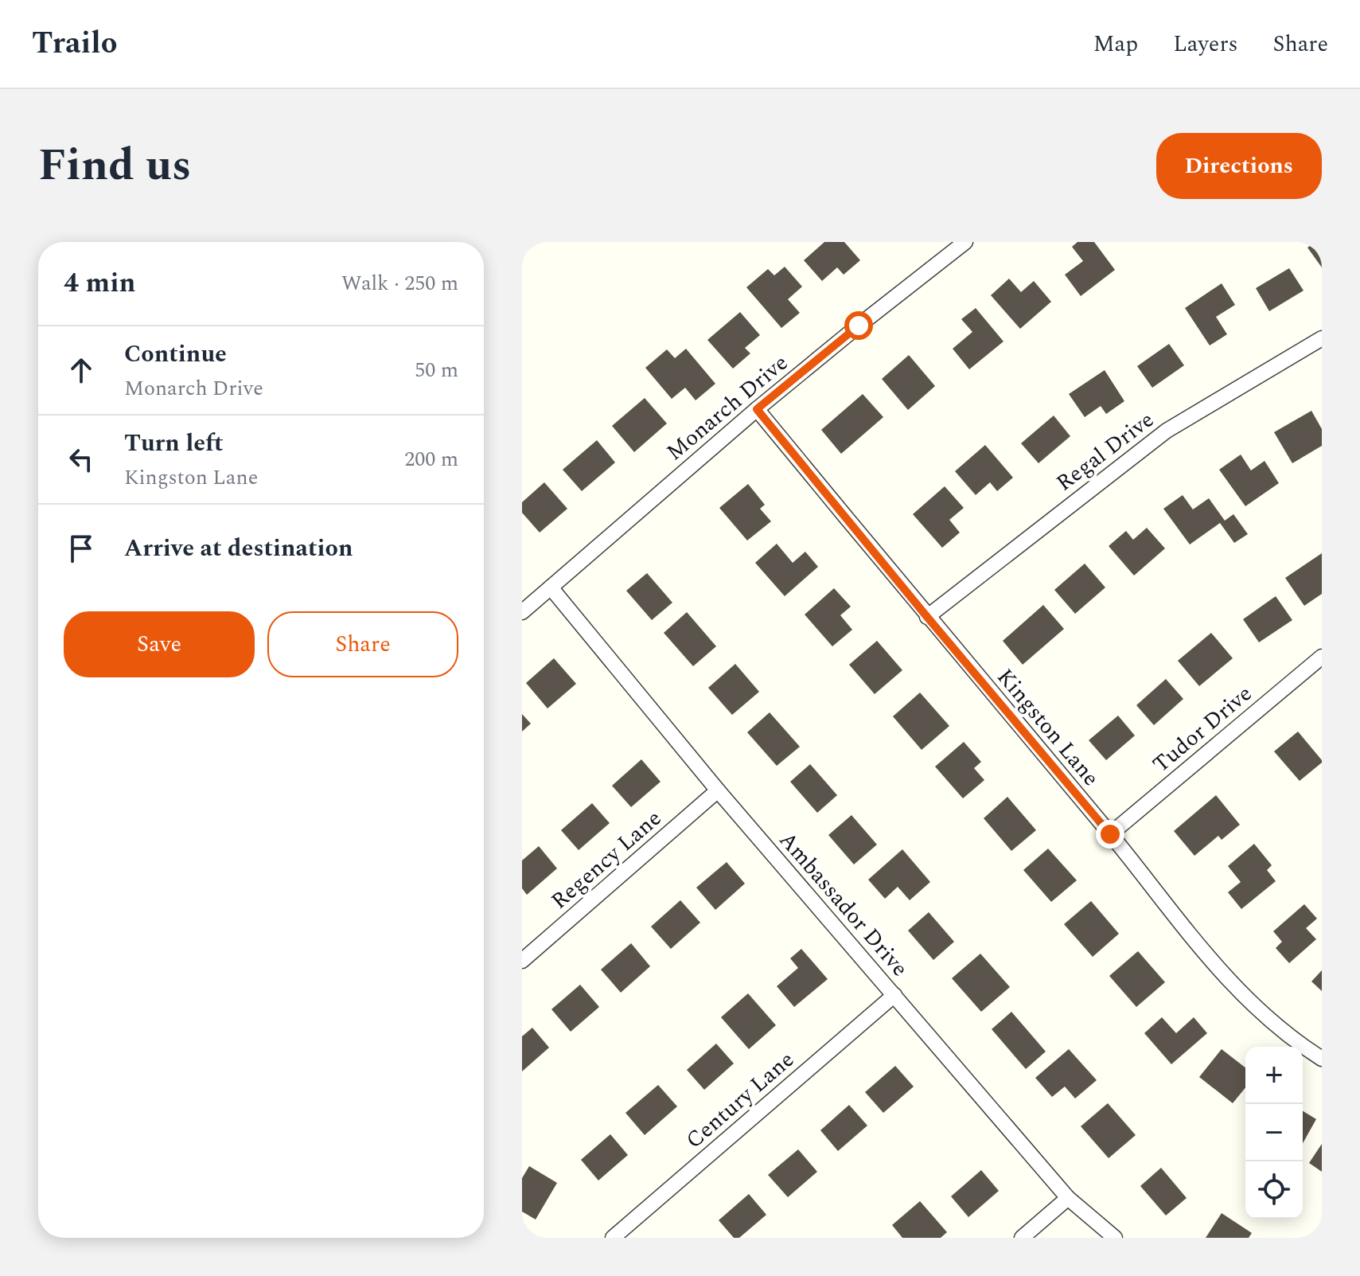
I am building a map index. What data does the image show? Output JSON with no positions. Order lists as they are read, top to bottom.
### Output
{
  "streets": {
    "street": [
      "Monarch Drive",
      "Regal Drive",
      "Kingston Lane",
      "Tudor Drive",
      "Regency Lane",
      "Ambassador Drive",
      "Century Lane"
    ]
  },
  "crossings": [
    ["Monarch Drive", "Kingston Lane"],
    ["Monarch Drive", "Ambassador Drive"],
    ["Regal Drive", "Kingston Lane"],
    ["Kingston Lane", "Tudor Drive"],
    ["Regency Lane", "Ambassador Drive"],
    ["Ambassador Drive", "Century Lane"]
  ],
  "page": {
    "header": "Trailo",
    "nav": ["Map", "Layers", "Share"],
    "title": "Find us",
    "buttons": [
      "Directions",
      ["Save", "Share"]
    ],
    "heading": ["4 min", "Walk · 250 m"],
    "list": [
      ["Continue", "Monarch Drive", "50 m"],
      ["Turn left", "Kingston Lane", "200 m"],
      "Arrive at destination"
    ],
    "map_buttons": ["+", "−"]
  }
}
